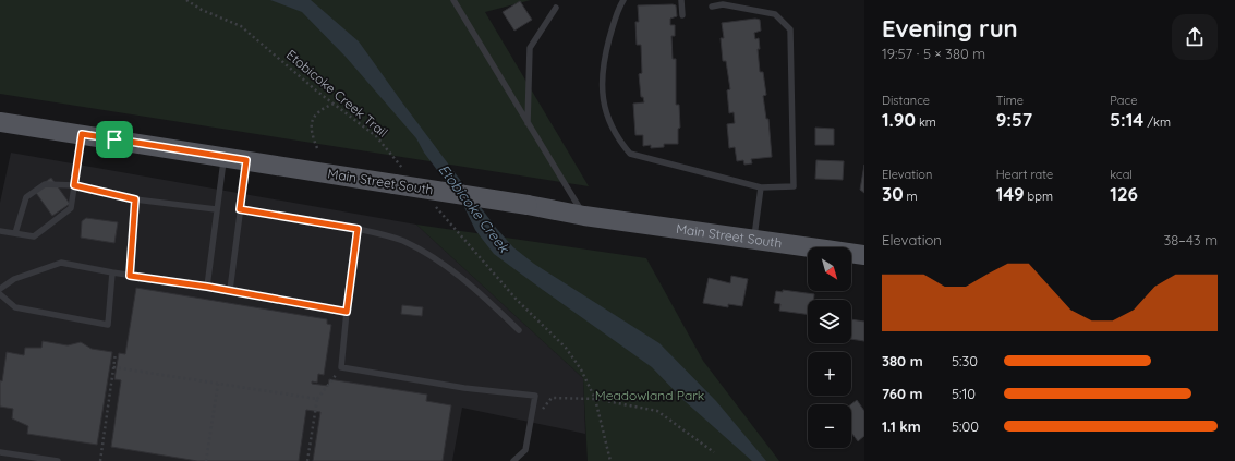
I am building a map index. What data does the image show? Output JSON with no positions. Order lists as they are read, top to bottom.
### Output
{
  "streets": {
    "main road": ["Main Street South"],
    "path": ["Etobicoke Creek Trail"]
  },
  "crossings": [
    ["Etobicoke Creek Trail", "Main Street South"]
  ],
  "water": ["Etobicoke Creek"],
  "parks": ["Meadowland Park"],
  "north": "bottom right",
  "page": {
    "heading": ["Evening run", "19:57 · 5 × 380 m"],
    "stats": [
      ["Distance", "1.90 km"],
      ["Time", "9:57"],
      ["Pace", "5:14 /km"],
      ["Elevation", "30 m"],
      ["Heart rate", "149 bpm"],
      ["kcal", "126"]
    ],
    "chart": ["Elevation", "38–43 m"],
    "map_buttons": ["+", "−"],
    "list": [
      {
        "name": "380 m",
        "note": "5:30"
      },
      {
        "name": "760 m",
        "note": "5:10"
      },
      {
        "name": "1.1 km",
        "note": "5:00"
      }
    ]
  }
}
